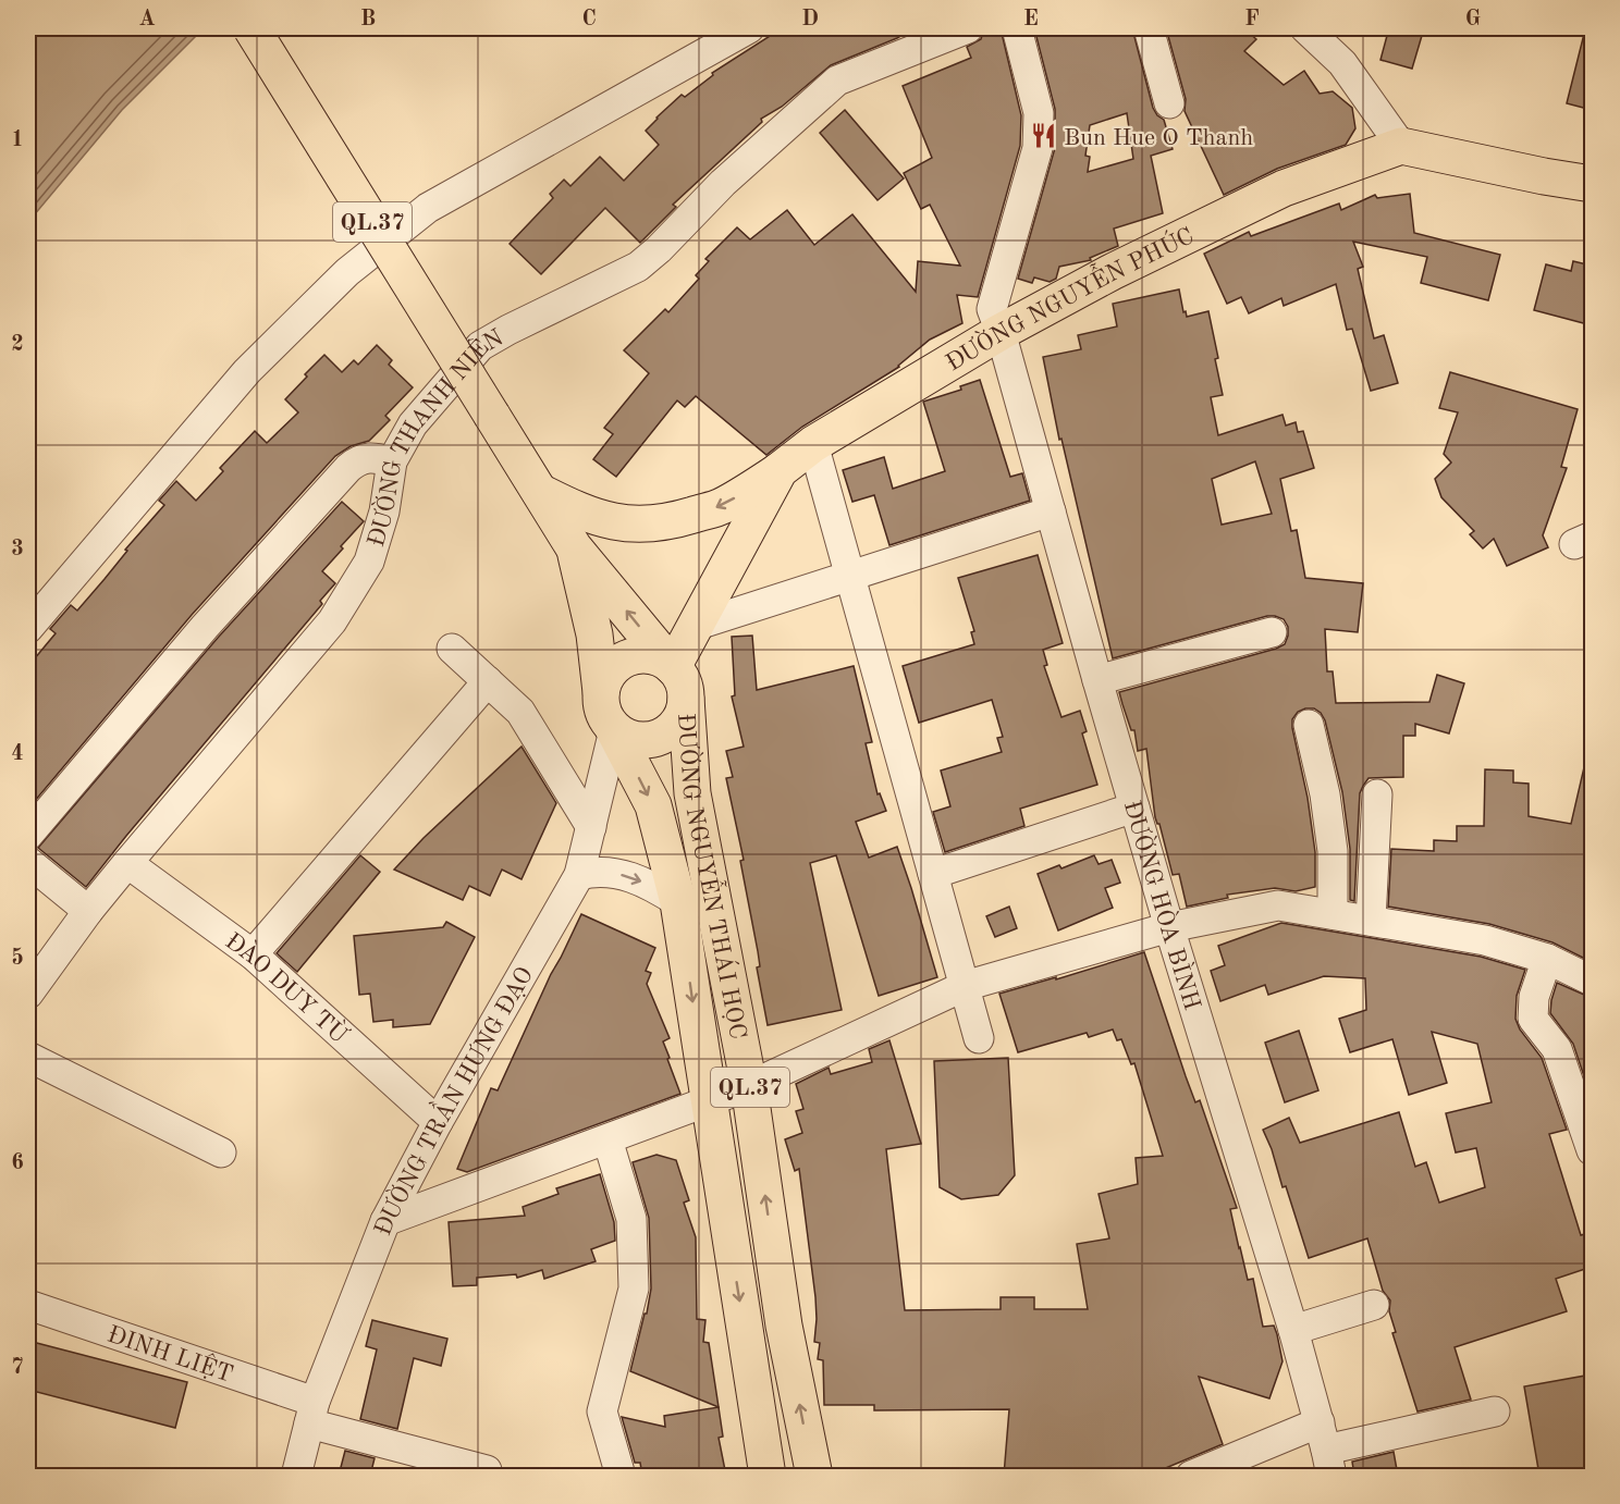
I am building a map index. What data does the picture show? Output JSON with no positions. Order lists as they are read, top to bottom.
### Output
{
  "streets": {
    "main road": ["QL.37", "ĐƯỜNG NGUYỄN PHÚC", "ĐƯỜNG NGUYỄN THÁI HỌC"],
    "street": [
      "ĐƯỜNG THANH NIÊN",
      "ĐƯỜNG HÒA BÌNH",
      "ĐÀO DUY TỪ",
      "ĐƯỜNG TRẦN HƯNG ĐẠO",
      "ĐINH LIỆT"
    ]
  },
  "crossings": [
    ["QL.37", "ĐƯỜNG NGUYỄN PHÚC"],
    ["QL.37", "ĐƯỜNG NGUYỄN THÁI HỌC"],
    ["QL.37", "ĐƯỜNG TRẦN HƯNG ĐẠO"],
    ["ĐƯỜNG NGUYỄN PHÚC", "ĐƯỜNG NGUYỄN THÁI HỌC"],
    ["ĐƯỜNG NGUYỄN PHÚC", "ĐƯỜNG HÒA BÌNH"],
    ["ĐƯỜNG NGUYỄN PHÚC", "ĐƯỜNG TRẦN HƯNG ĐẠO"],
    ["ĐƯỜNG THANH NIÊN", "ĐÀO DUY TỪ"],
    ["ĐƯỜNG NGUYỄN THÁI HỌC", "ĐƯỜNG TRẦN HƯNG ĐẠO"],
    ["ĐÀO DUY TỪ", "ĐƯỜNG TRẦN HƯNG ĐẠO"],
    ["ĐƯỜNG TRẦN HƯNG ĐẠO", "ĐINH LIỆT"]
  ],
  "places": {
    "restaurant": ["Bun Hue O Thanh"]
  },
  "grid": {
    "columns": [
      "A",
      "B",
      "C",
      "D",
      "E",
      "F",
      "G"
    ],
    "rows": [
      "1",
      "2",
      "3",
      "4",
      "5",
      "6",
      "7"
    ]
  }
}
